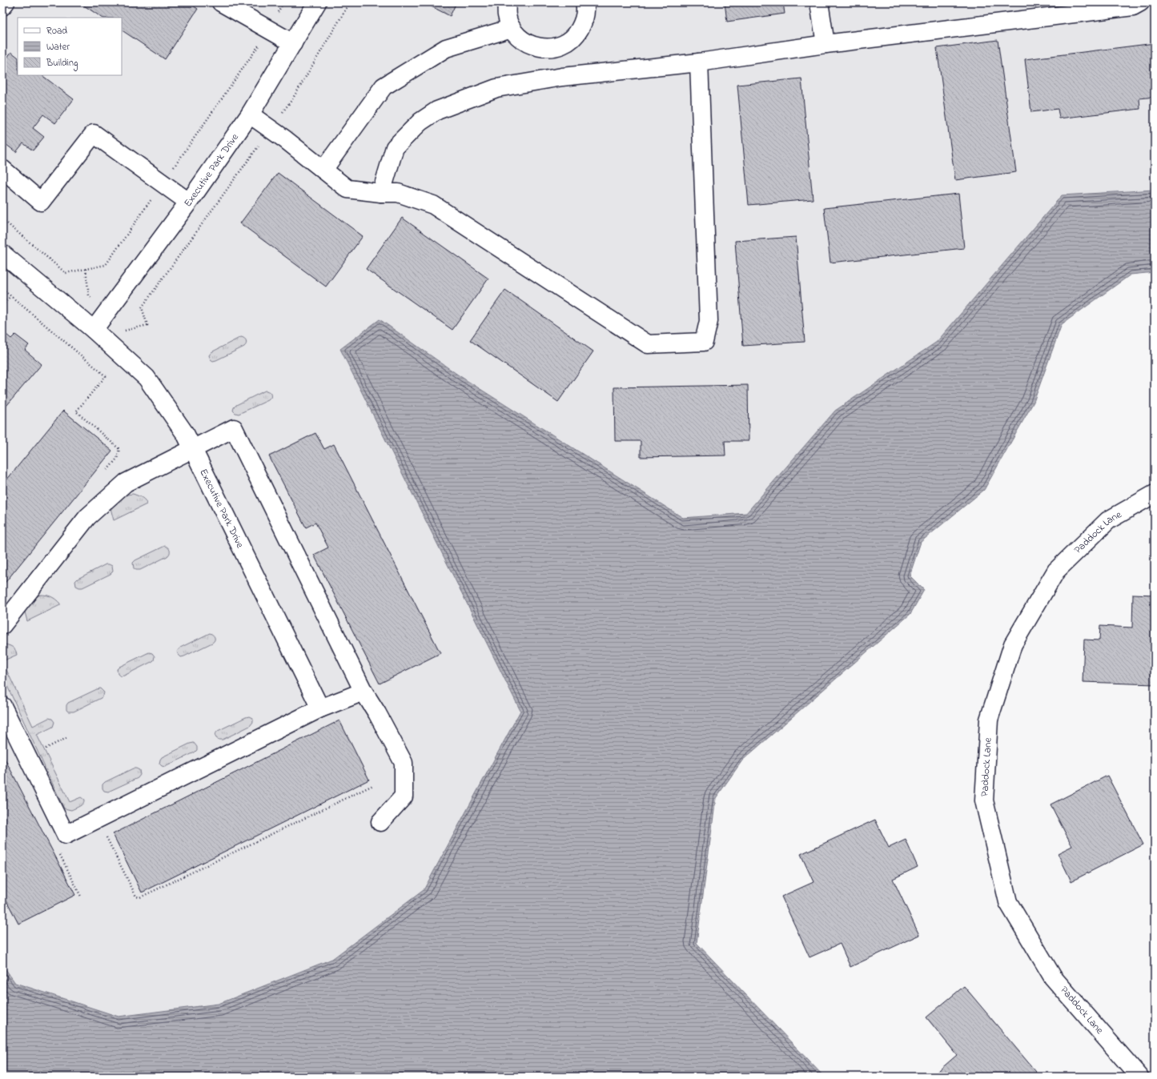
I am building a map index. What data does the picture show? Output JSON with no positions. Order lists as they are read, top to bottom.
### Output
{
  "streets": {
    "street": ["Executive Park Drive", "Paddock Lane"]
  },
  "legend": ["Road", "Water", "Building"]
}
